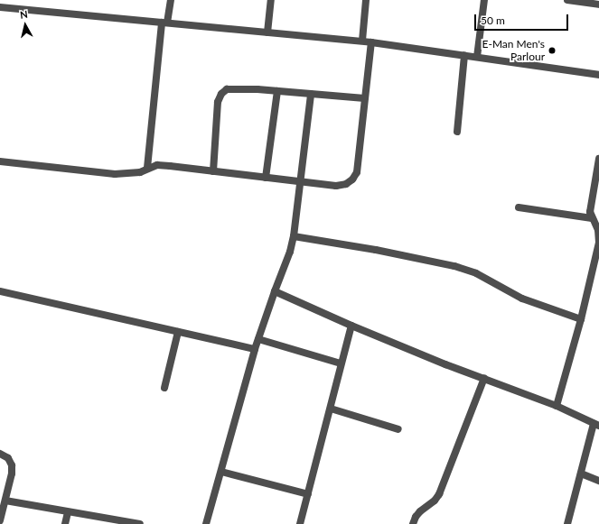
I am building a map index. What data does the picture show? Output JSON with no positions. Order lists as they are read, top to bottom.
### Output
{
  "places": ["E-Man Men's Parlour"],
  "scale_bar": "50 m",
  "north": "top"
}
